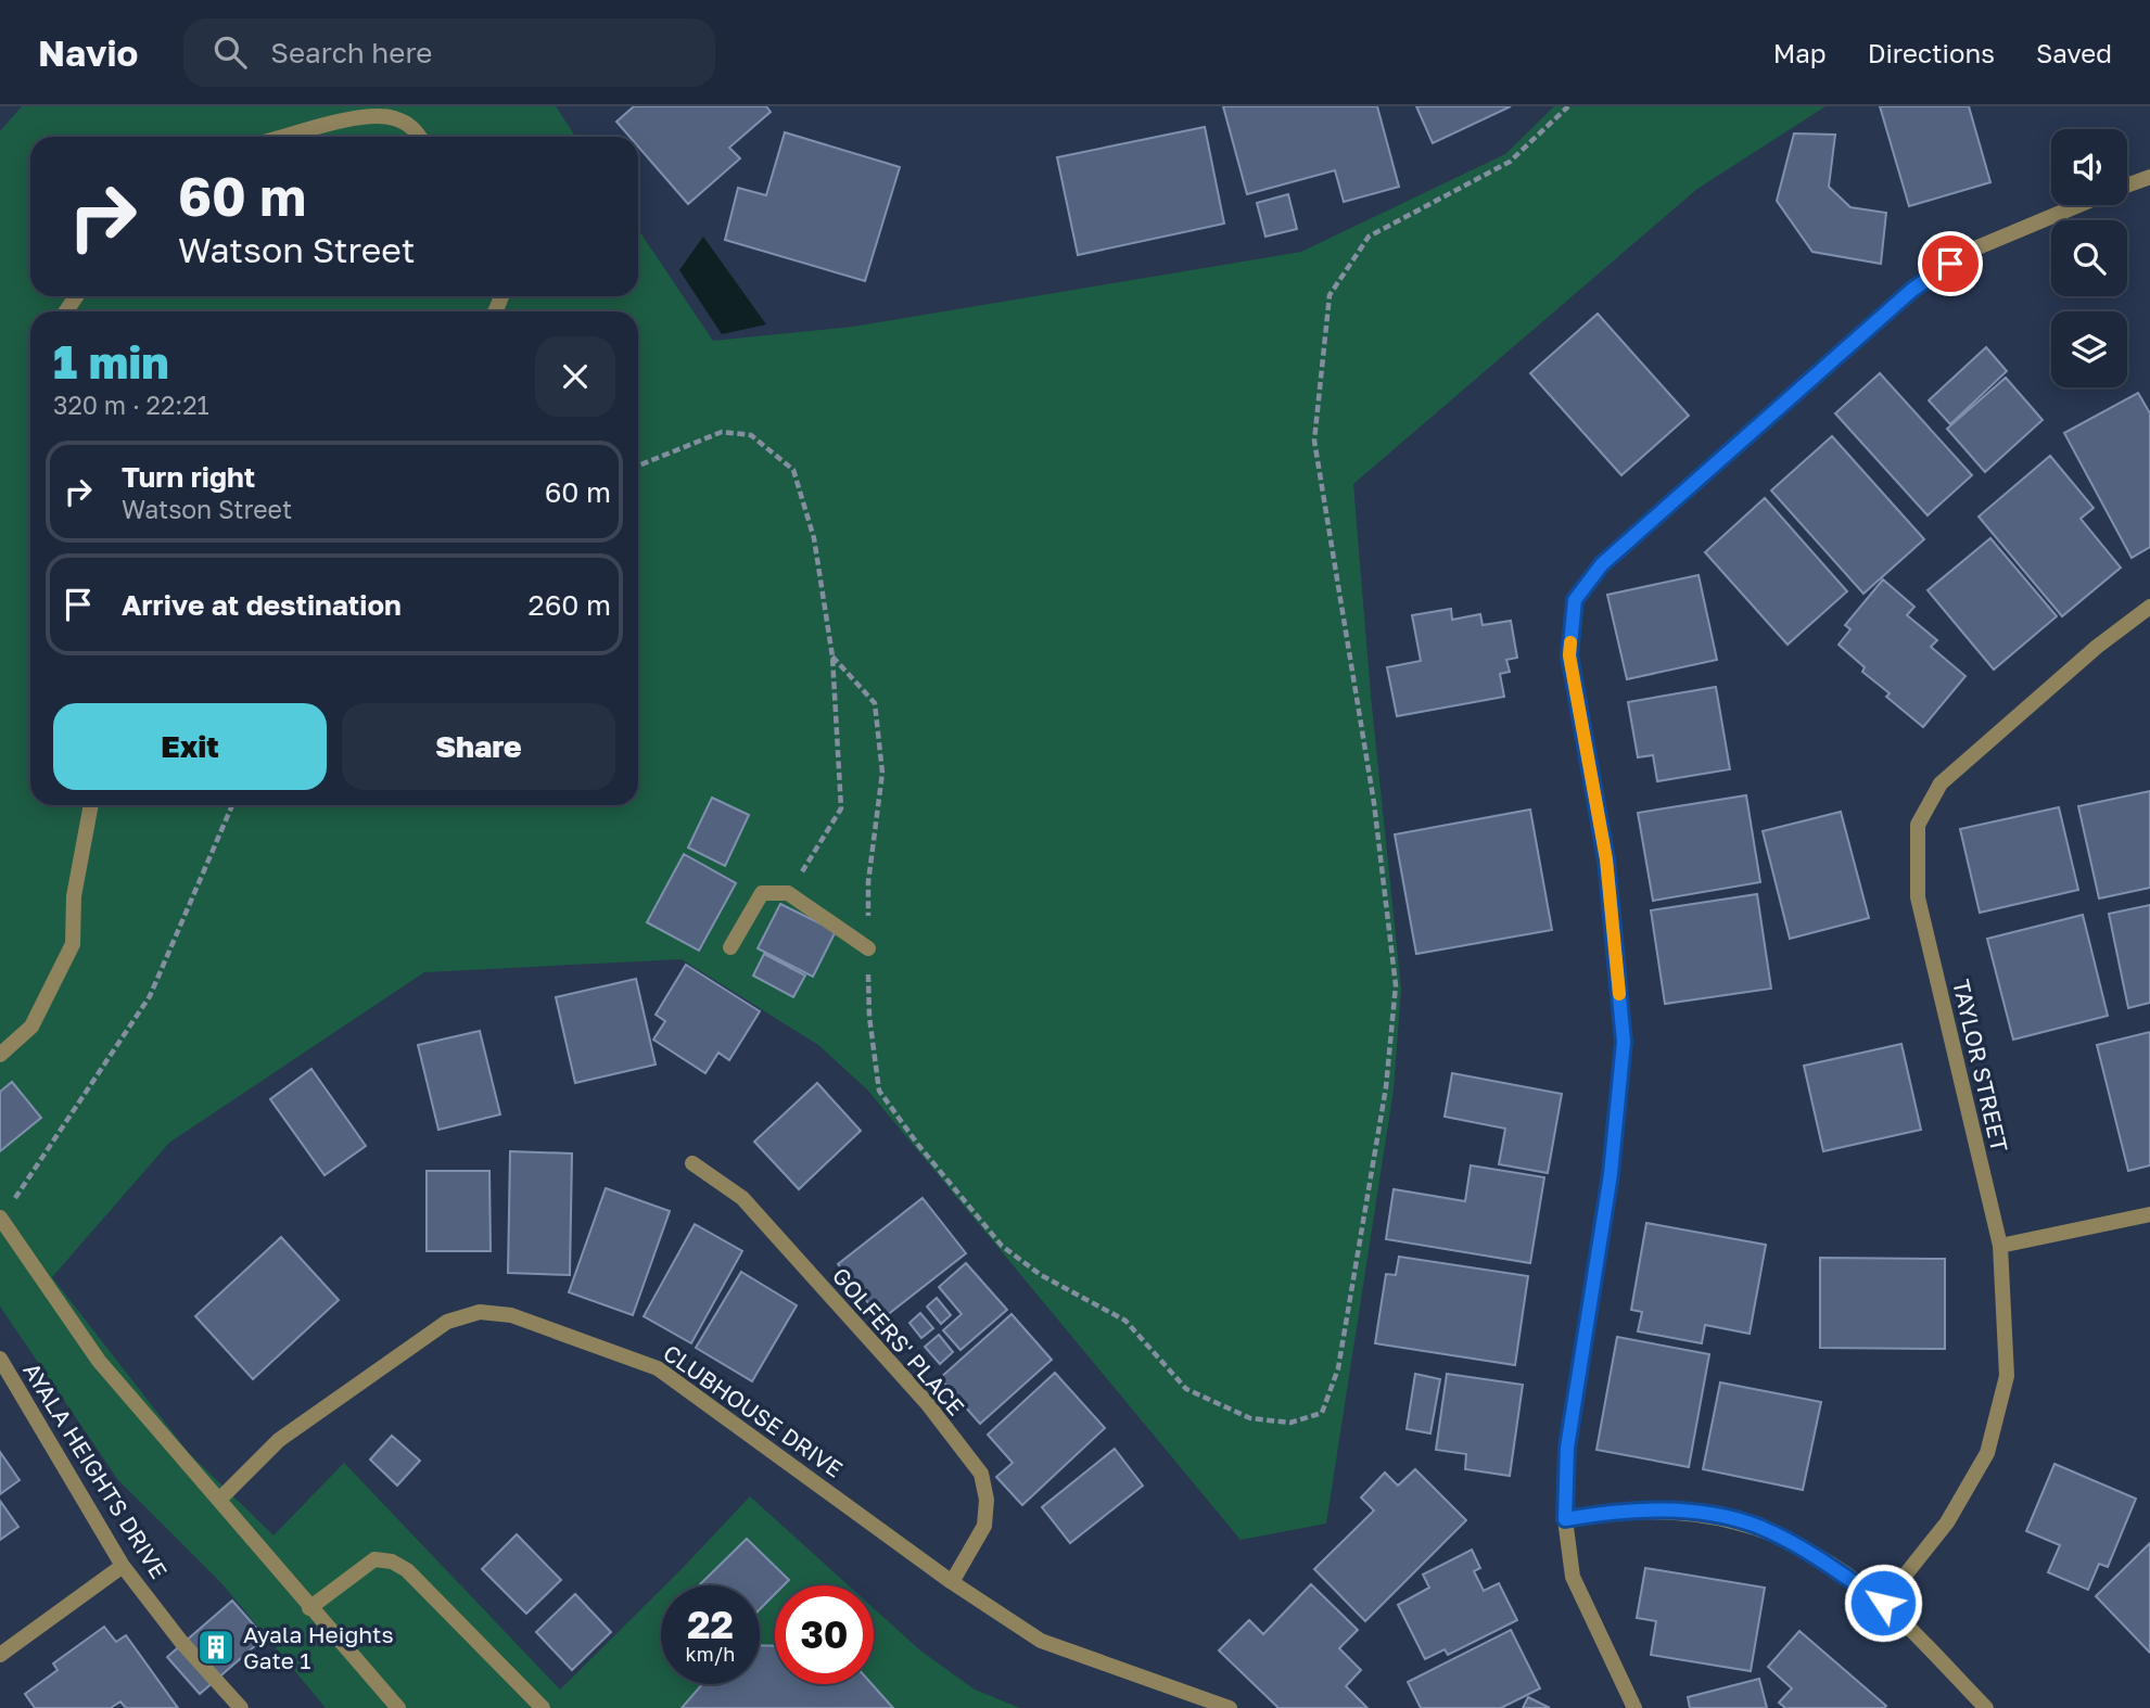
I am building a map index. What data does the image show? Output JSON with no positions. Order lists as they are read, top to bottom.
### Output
{
  "streets": {
    "street": [
      "TAYLOR STREET",
      "GOLFERS' PLACE",
      "CLUBHOUSE DRIVE",
      "AYALA HEIGHTS DRIVE"
    ]
  },
  "crossings": [
    ["GOLFERS' PLACE", "CLUBHOUSE DRIVE"]
  ],
  "places": {
    "building": ["Ayala Heights Gate 1"]
  },
  "page": {
    "header": "Navio",
    "search": "Search here",
    "nav": ["Map", "Directions", "Saved"],
    "turn": ["60 m", "Watson Street"],
    "heading": ["1 min", "320 m · 22:21"],
    "list": [
      {
        "name": "Turn right",
        "note": "Watson Street",
        "value": "60 m"
      },
      {
        "name": "Arrive at destination",
        "value": "260 m"
      }
    ],
    "buttons": ["Exit", "Share"],
    "speed": "22 km/h",
    "limit": "30"
  }
}
